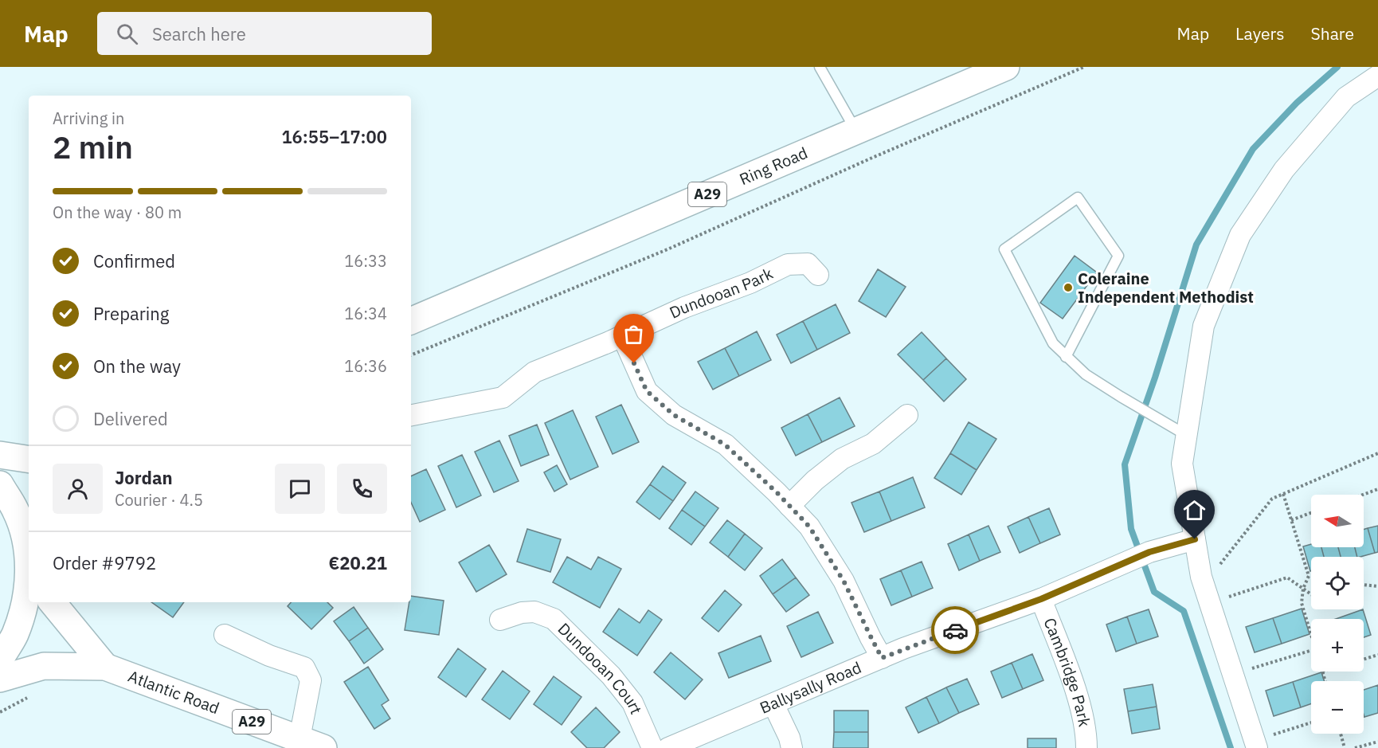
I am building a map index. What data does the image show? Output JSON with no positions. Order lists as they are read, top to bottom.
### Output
{
  "streets": {
    "main road": ["Ring Road", "A29", "Atlantic Road"],
    "street": [
      "Dundooan Park",
      "Dundooan Court",
      "Cambridge Park",
      "Ballysally Road"
    ]
  },
  "crossings": [
    ["Cambridge Park", "Ballysally Road"]
  ],
  "places": ["Coleraine Independent Methodist"],
  "north": "left",
  "page": {
    "header": "Map",
    "search": "Search here",
    "nav": ["Map", "Layers", "Share"],
    "heading": ["2 min", "Arriving in", "16:55–17:00"],
    "panel": [
      "Jordan",
      "Courier · 4.5",
      "Order #9792",
      "€20.21"
    ],
    "bar": "On the way · 80 m",
    "list": [
      ["Confirmed", "16:33"],
      ["Preparing", "16:34"],
      ["On the way", "16:36"],
      "Delivered"
    ],
    "map_buttons": ["+", "−"]
  }
}
